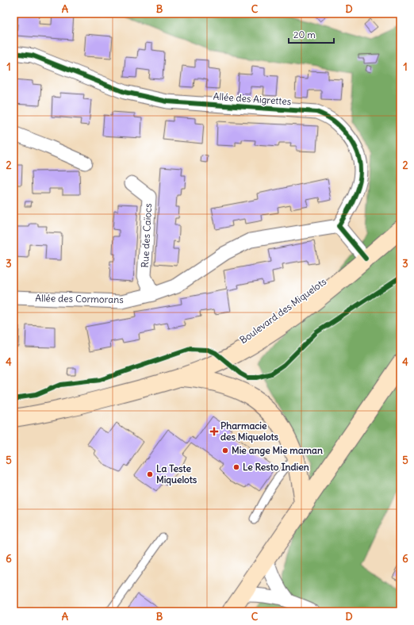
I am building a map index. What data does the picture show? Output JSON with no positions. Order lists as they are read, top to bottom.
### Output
{
  "streets": {
    "main road": ["Boulevard des Miquelots"],
    "street": ["Allée des Aigrettes", "Rue des Caïocs", "Allée des Cormorans"]
  },
  "crossings": [
    ["Allée des Aigrettes", "Allée des Cormorans"],
    ["Rue des Caïocs", "Allée des Cormorans"]
  ],
  "places": {
    "health": ["Pharmacie des Miquelots"],
    "other": ["Mie ange Mie maman", "Le Resto Indien", "La Teste Miquelots"]
  },
  "scale_bar": "20 m",
  "grid": {
    "columns": [
      "A",
      "B",
      "C",
      "D"
    ],
    "rows": [
      "1",
      "2",
      "3",
      "4",
      "5",
      "6"
    ]
  }
}
